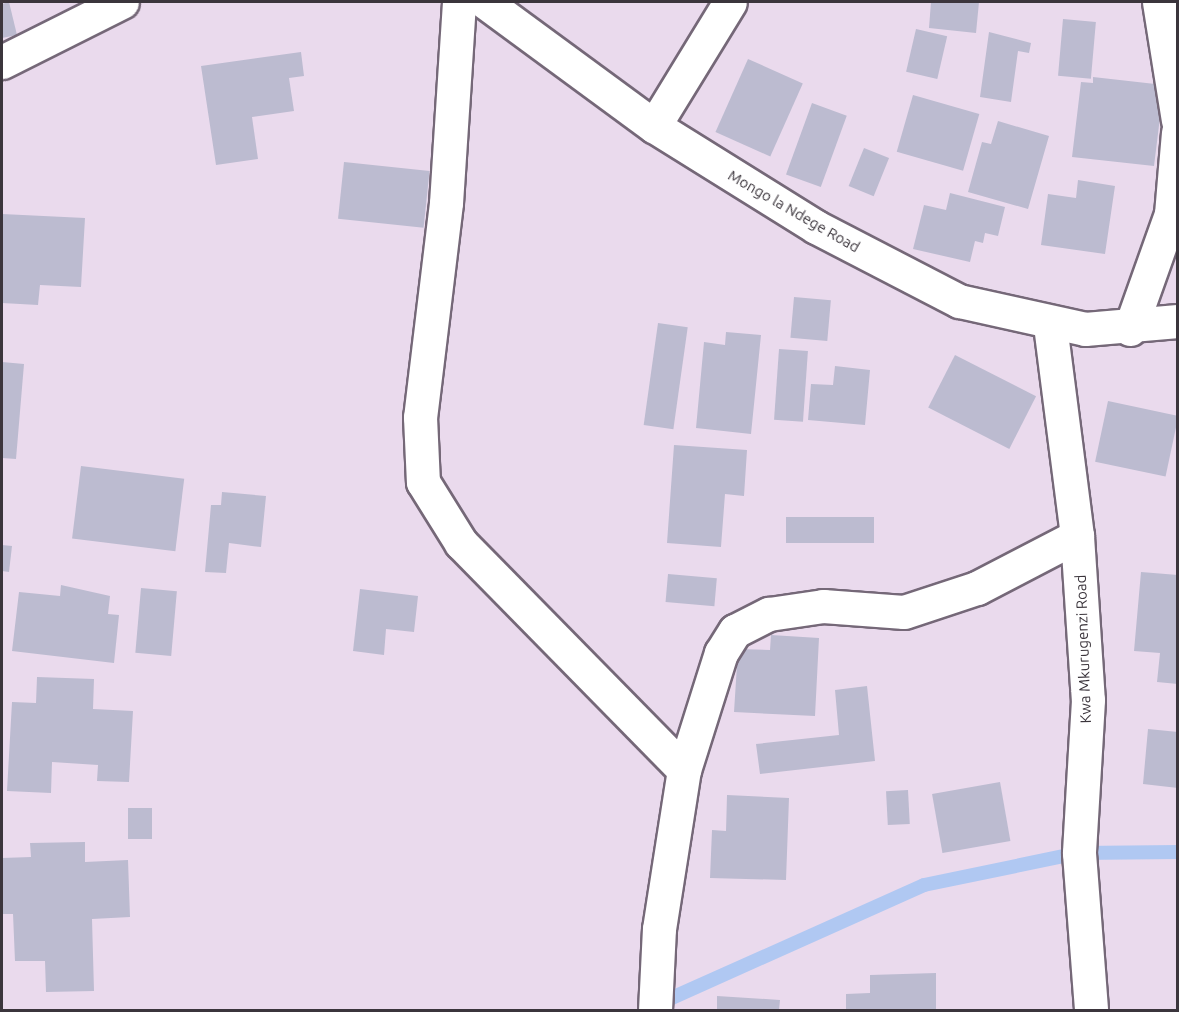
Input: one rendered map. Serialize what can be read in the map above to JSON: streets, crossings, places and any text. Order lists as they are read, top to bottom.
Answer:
{
  "streets": {
    "street": ["Mongo la Ndege Road", "Kwa Mkurugenzi Road"]
  },
  "crossings": [
    ["Mongo la Ndege Road", "Kwa Mkurugenzi Road"]
  ]
}
